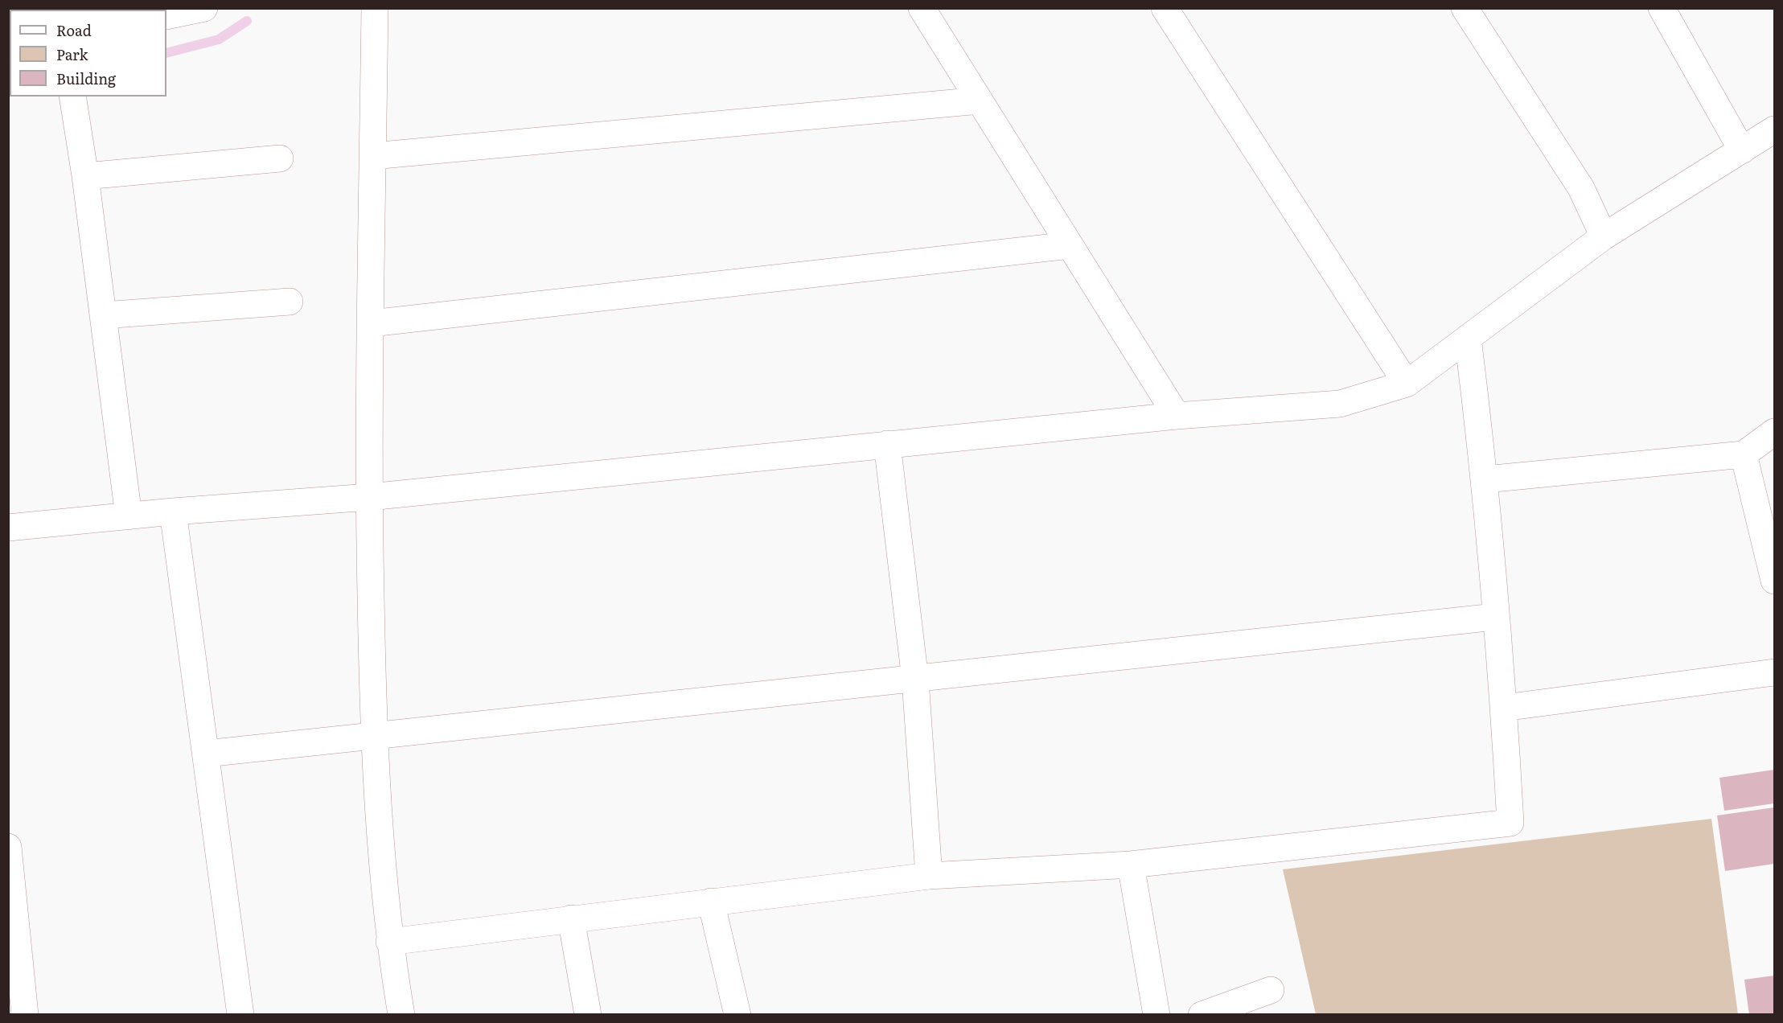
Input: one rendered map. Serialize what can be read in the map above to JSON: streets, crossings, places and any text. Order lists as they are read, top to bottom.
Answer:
{
  "legend": ["Road", "Park", "Building"]
}
